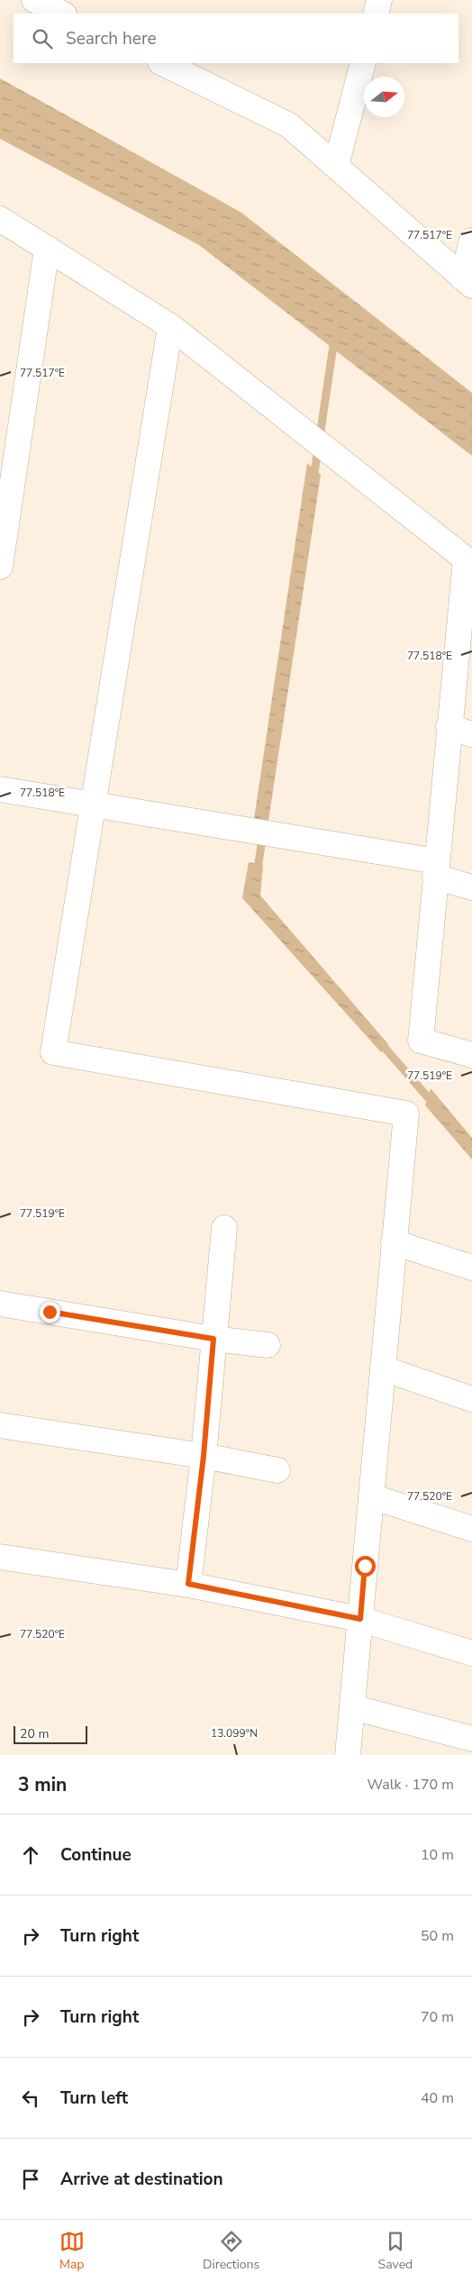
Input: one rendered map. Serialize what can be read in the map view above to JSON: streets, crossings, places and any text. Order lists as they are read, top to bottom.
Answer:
{
  "scale_bar": "20 m",
  "north": "right",
  "page": {
    "search": "Search here",
    "scale": "20 m",
    "heading": ["3 min", "Walk · 170 m"],
    "list": [
      ["Continue", "10 m"],
      ["Turn right", "50 m"],
      ["Turn right", "70 m"],
      ["Turn left", "40 m"],
      "Arrive at destination"
    ],
    "nav": ["Map", "Directions", "Saved"]
  },
  "coordinates": [
    "77.517°E",
    "77.518°E",
    "77.519°E",
    "77.520°E",
    "13.099°N"
  ]
}
